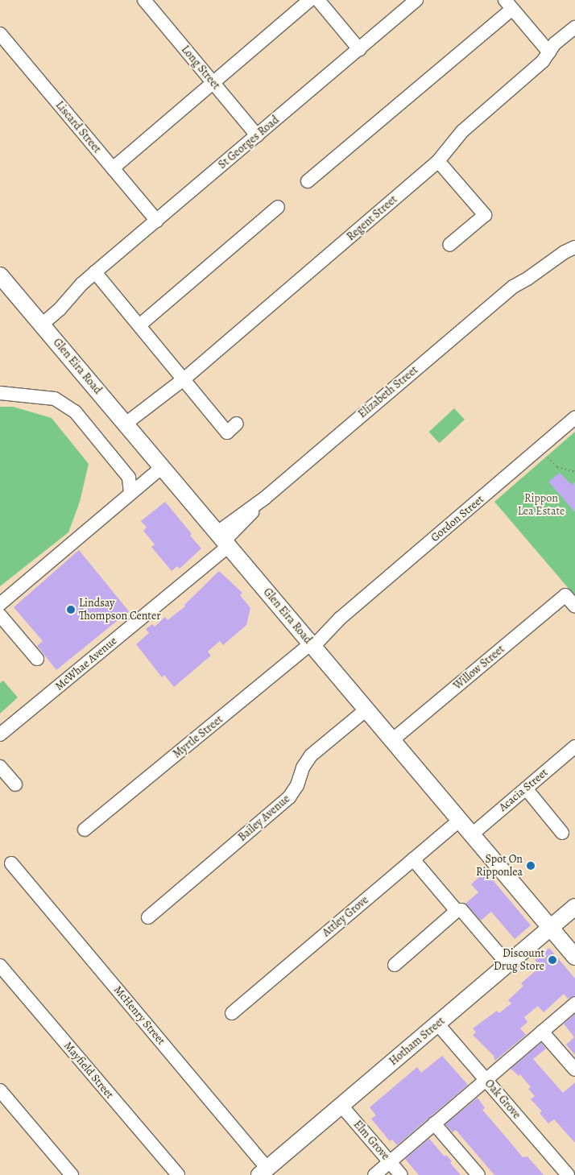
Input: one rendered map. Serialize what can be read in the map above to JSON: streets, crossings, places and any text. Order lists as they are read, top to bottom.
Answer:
{
  "streets": {
    "main road": ["Glen Eira Road", "Hotham Street"],
    "street": [
      "Long Street",
      "Liscard Street",
      "St Georges Road",
      "Regent Street",
      "Elizabeth Street",
      "Gordon Street",
      "McWhae Avenue",
      "Willow Street",
      "Myrtle Street",
      "Acacia Street",
      "Bailey Avenue",
      "Attley Grove",
      "McHenry Street",
      "Mayfield Street",
      "Oak Grove",
      "Elm Grove"
    ]
  },
  "crossings": [
    ["Long Street", "St Georges Road"],
    ["Liscard Street", "St Georges Road"],
    ["St Georges Road", "Glen Eira Road"],
    ["Regent Street", "Glen Eira Road"],
    ["Glen Eira Road", "Elizabeth Street"],
    ["Glen Eira Road", "Gordon Street"],
    ["Glen Eira Road", "McWhae Avenue"],
    ["Glen Eira Road", "Willow Street"],
    ["Glen Eira Road", "Myrtle Street"],
    ["Glen Eira Road", "Acacia Street"],
    ["Glen Eira Road", "Bailey Avenue"],
    ["Glen Eira Road", "Attley Grove"],
    ["Glen Eira Road", "Hotham Street"],
    ["Elizabeth Street", "McWhae Avenue"],
    ["Gordon Street", "Myrtle Street"],
    ["McHenry Street", "Hotham Street"],
    ["Hotham Street", "Oak Grove"],
    ["Hotham Street", "Elm Grove"]
  ],
  "parks": ["Rippon Lea Estate"],
  "places": ["Lindsay Thompson Center", "Spot On Ripponlea", "Discount Drug Store"]
}
